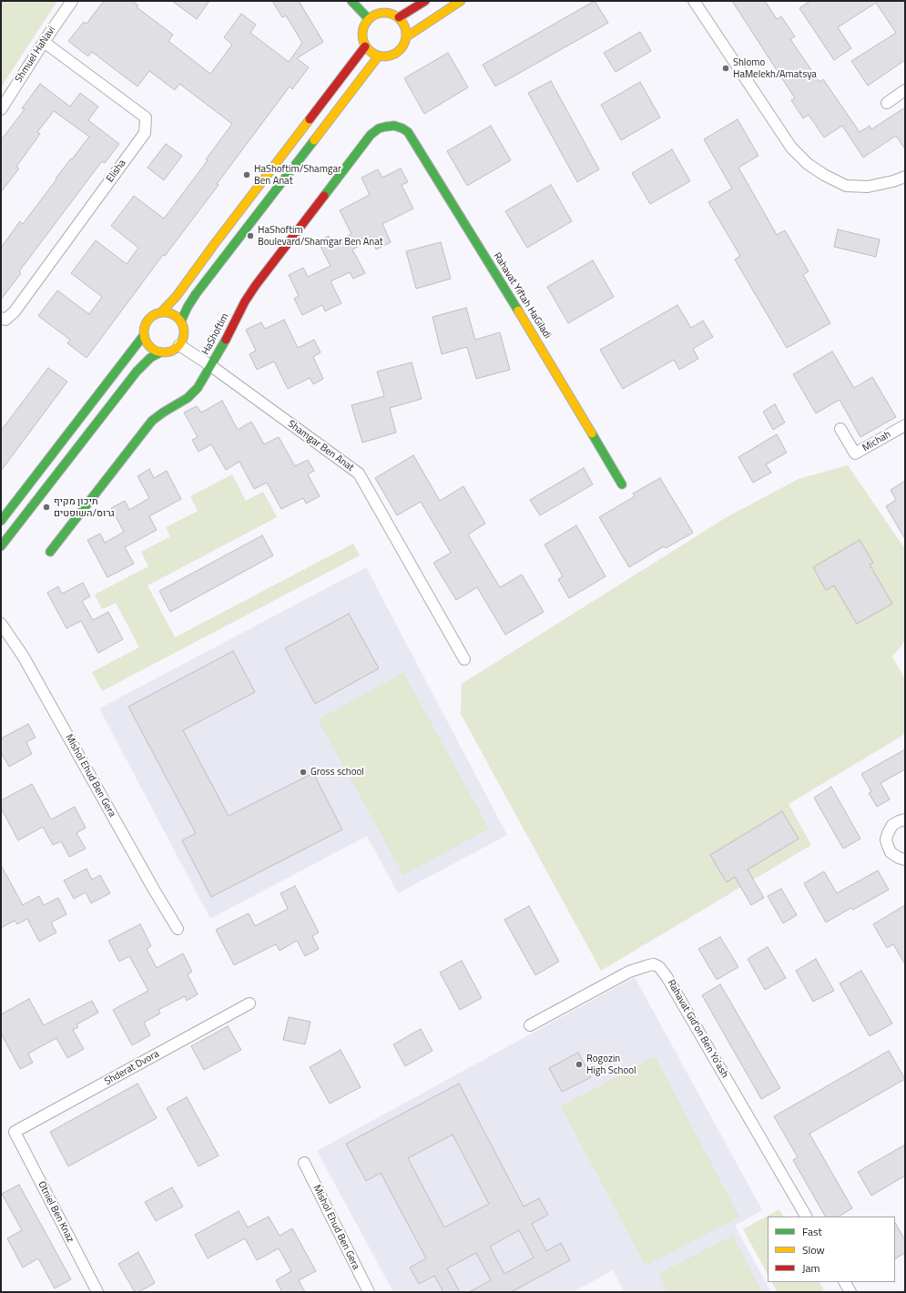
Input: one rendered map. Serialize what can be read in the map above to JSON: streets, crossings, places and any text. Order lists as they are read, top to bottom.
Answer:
{
  "streets": {
    "street": [
      "Shmuel HaNavi",
      "Elisha",
      "Rahavat Yiftah HaGiladi",
      "HaShoftim",
      "Michah",
      "Shamgar Ben Anat",
      "Mishol Ehud Ben Gera",
      "Rahavat Gid'on Ben Yo'ash",
      "Shderat Dvora",
      "Otniel Ben Knaz"
    ]
  },
  "crossings": [
    ["Shmuel HaNavi", "Elisha"],
    ["Rahavat Yiftah HaGiladi", "HaShoftim"],
    ["HaShoftim", "Shamgar Ben Anat"],
    ["Shderat Dvora", "Otniel Ben Knaz"]
  ],
  "places": [
    "Shlomo HaMelekh/Amatsya",
    "HaShoftim/Shamgar Ben Anat",
    "HaShoftim Boulevard/Shamgar Ben Anat",
    "תיכון מקיף גרוס/השופטים",
    "Gross school",
    "Rogozin High School"
  ],
  "legend": ["Fast", "Slow", "Jam"]
}
